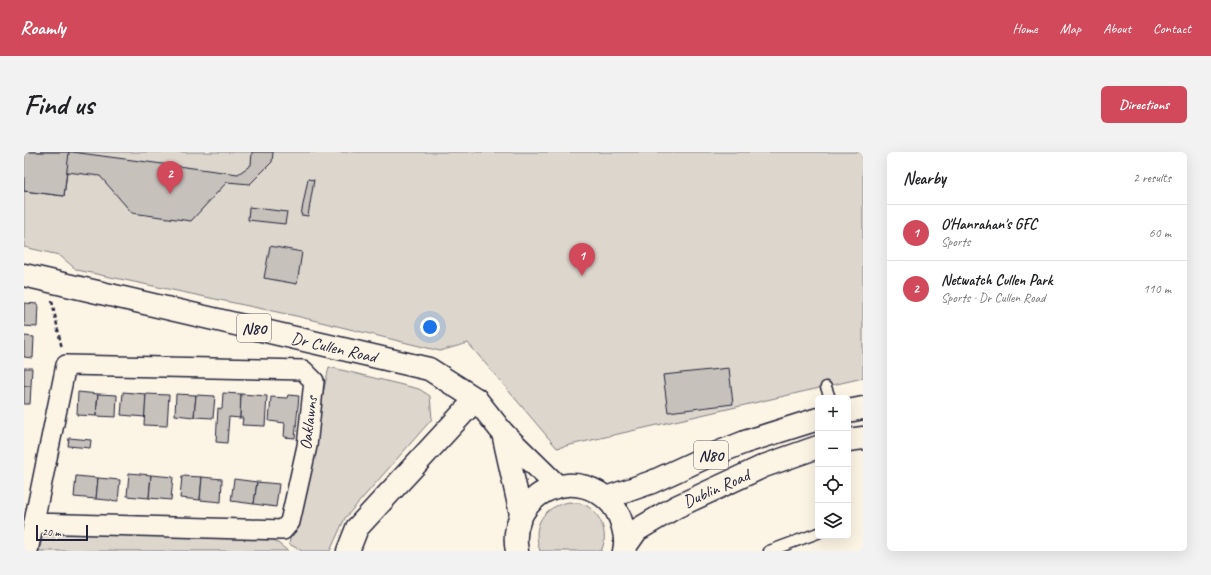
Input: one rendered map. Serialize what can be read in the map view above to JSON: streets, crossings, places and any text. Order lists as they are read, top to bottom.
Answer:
{
  "streets": {
    "main road": ["N80", "Dr Cullen Road", "Dublin Road"],
    "street": ["Oaklawns"]
  },
  "crossings": [
    ["N80", "Dr Cullen Road"],
    ["N80", "Dublin Road"]
  ],
  "scale_bar": "20 m",
  "page": {
    "header": "Roamly",
    "nav": [
      "Home",
      "Map",
      "About",
      "Contact"
    ],
    "buttons": "Directions",
    "title": "Find us",
    "heading": ["Nearby", "2 results"],
    "pins": ["2", "1"],
    "list": [
      {
        "mark": "1",
        "name": "O'Hanrahan's GFC",
        "note": "Sports",
        "value": "60 m"
      },
      {
        "mark": "2",
        "name": "Netwatch Cullen Park",
        "note": "Sports · Dr Cullen Road",
        "value": "110 m"
      }
    ],
    "map_buttons": ["+", "−"],
    "scale": "20 m"
  }
}
